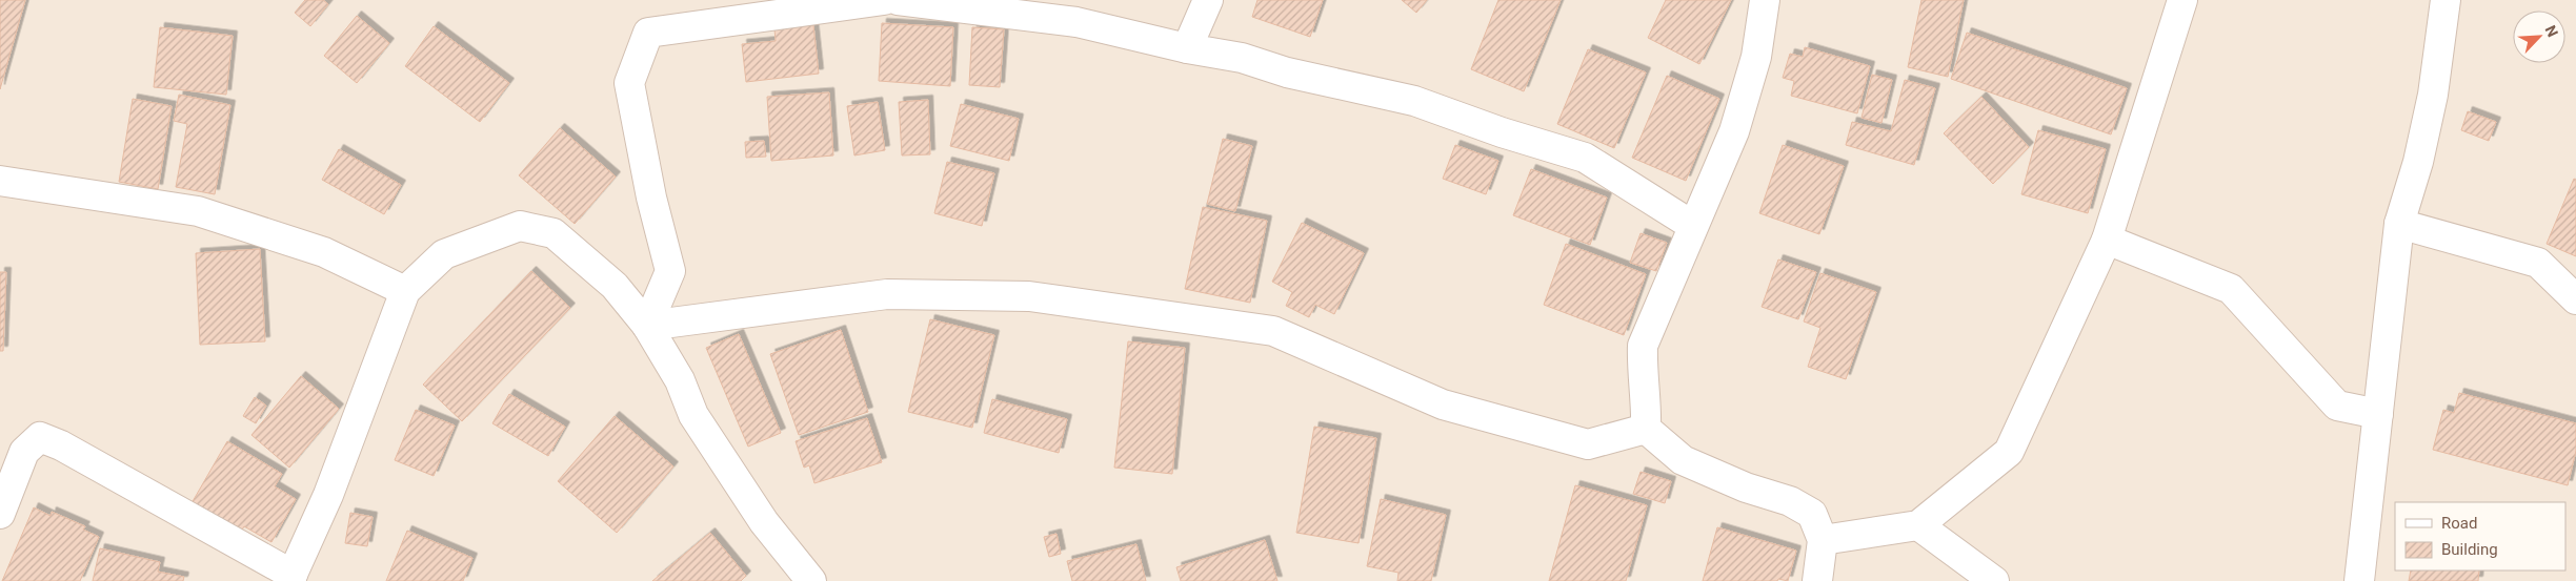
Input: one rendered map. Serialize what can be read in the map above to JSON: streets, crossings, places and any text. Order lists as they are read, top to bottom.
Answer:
{
  "legend": ["Road", "Building"],
  "north": "top right"
}
